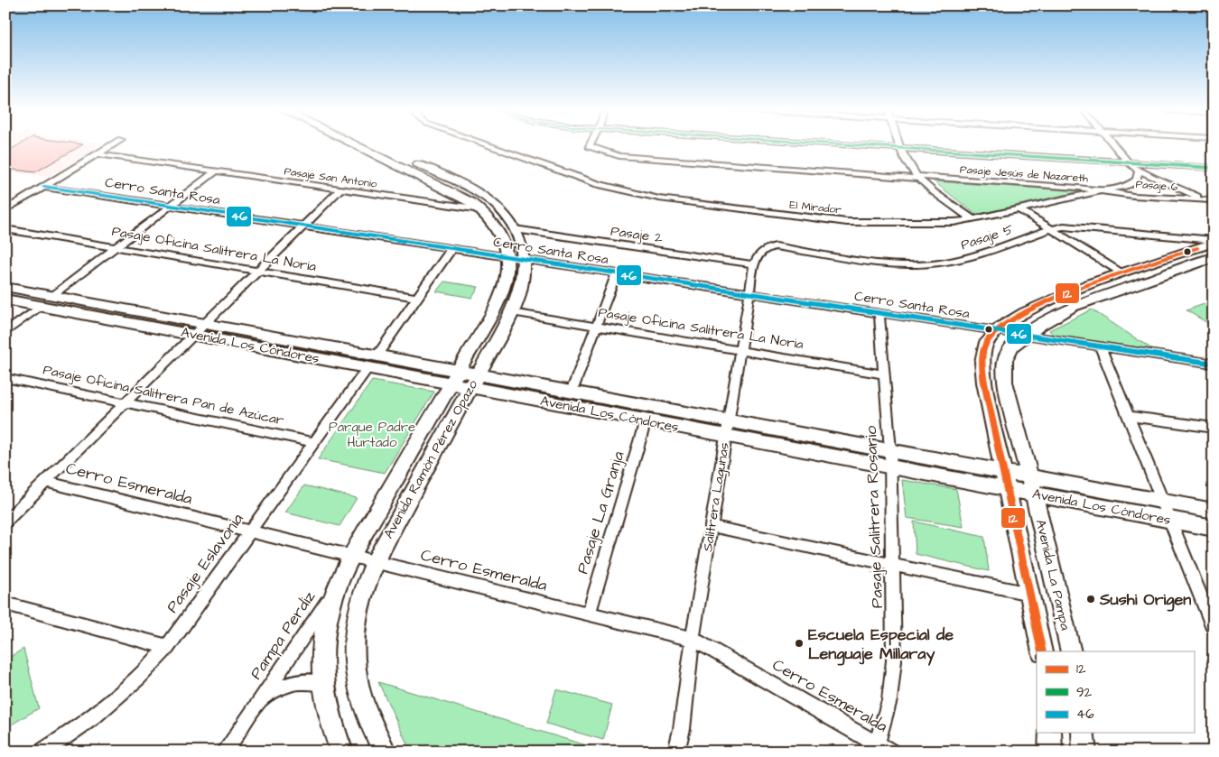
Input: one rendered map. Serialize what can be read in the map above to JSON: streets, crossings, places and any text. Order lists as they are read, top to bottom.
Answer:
{
  "streets": {
    "street": [
      "Pasaje Jesús de Nazareth",
      "Pasaje San Antonio",
      "Pasaje 6",
      "Cerro Santa Rosa",
      "El Mirador",
      "Pasaje 2",
      "Pasaje 5",
      "Pasaje Oficina Salitrera La Noria",
      "Avenida Los Cóndores",
      "Pasaje Oficina Salitrera Pan de Azúcar",
      "Avenida Ramón Pérez Opazo",
      "Cerro Esmeralda",
      "Salitrera Lagunas",
      "Pasaje La Granja",
      "Pasaje Salitrera Rosario",
      "Pasaje Eslavonia",
      "Avenida La Pampa",
      "Pampa Perdiz"
    ]
  },
  "crossings": [
    ["Pasaje Jesús de Nazareth", "Pasaje 6"],
    ["Pasaje Jesús de Nazareth", "El Mirador"],
    ["Pasaje San Antonio", "Avenida Ramón Pérez Opazo"],
    ["Pasaje 6", "El Mirador"],
    ["Cerro Santa Rosa", "Avenida Ramón Pérez Opazo"],
    ["Cerro Santa Rosa", "Salitrera Lagunas"],
    ["Cerro Santa Rosa", "Pasaje Salitrera Rosario"],
    ["Cerro Santa Rosa", "Avenida La Pampa"],
    ["Pasaje 2", "Avenida Ramón Pérez Opazo"],
    ["Pasaje 2", "Salitrera Lagunas"],
    ["Pasaje 5", "Salitrera Lagunas"],
    ["Pasaje 5", "Avenida La Pampa"],
    ["Pasaje Oficina Salitrera La Noria", "Avenida Ramón Pérez Opazo"],
    ["Pasaje Oficina Salitrera La Noria", "Salitrera Lagunas"],
    ["Pasaje Oficina Salitrera La Noria", "Pasaje Salitrera Rosario"],
    ["Avenida Los Cóndores", "Avenida Ramón Pérez Opazo"],
    ["Avenida Los Cóndores", "Salitrera Lagunas"],
    ["Avenida Los Cóndores", "Pasaje La Granja"],
    ["Avenida Los Cóndores", "Pasaje Salitrera Rosario"],
    ["Avenida Los Cóndores", "Pasaje Eslavonia"],
    ["Avenida Los Cóndores", "Avenida La Pampa"],
    ["Pasaje Oficina Salitrera Pan de Azúcar", "Pasaje Eslavonia"],
    ["Avenida Ramón Pérez Opazo", "Cerro Esmeralda"],
    ["Avenida Ramón Pérez Opazo", "Pampa Perdiz"],
    ["Cerro Esmeralda", "Salitrera Lagunas"],
    ["Cerro Esmeralda", "Pasaje La Granja"],
    ["Cerro Esmeralda", "Pasaje Salitrera Rosario"],
    ["Cerro Esmeralda", "Pasaje Eslavonia"]
  ],
  "parks": ["Parque Padre Hurtado"],
  "places": ["Sushi Origen", "Escuela Especial de Lenguaje Millaray"],
  "lines": ["transit line 92", "transit line 46", "transit line 12"],
  "legend": ["12", "92", "46"]
}
